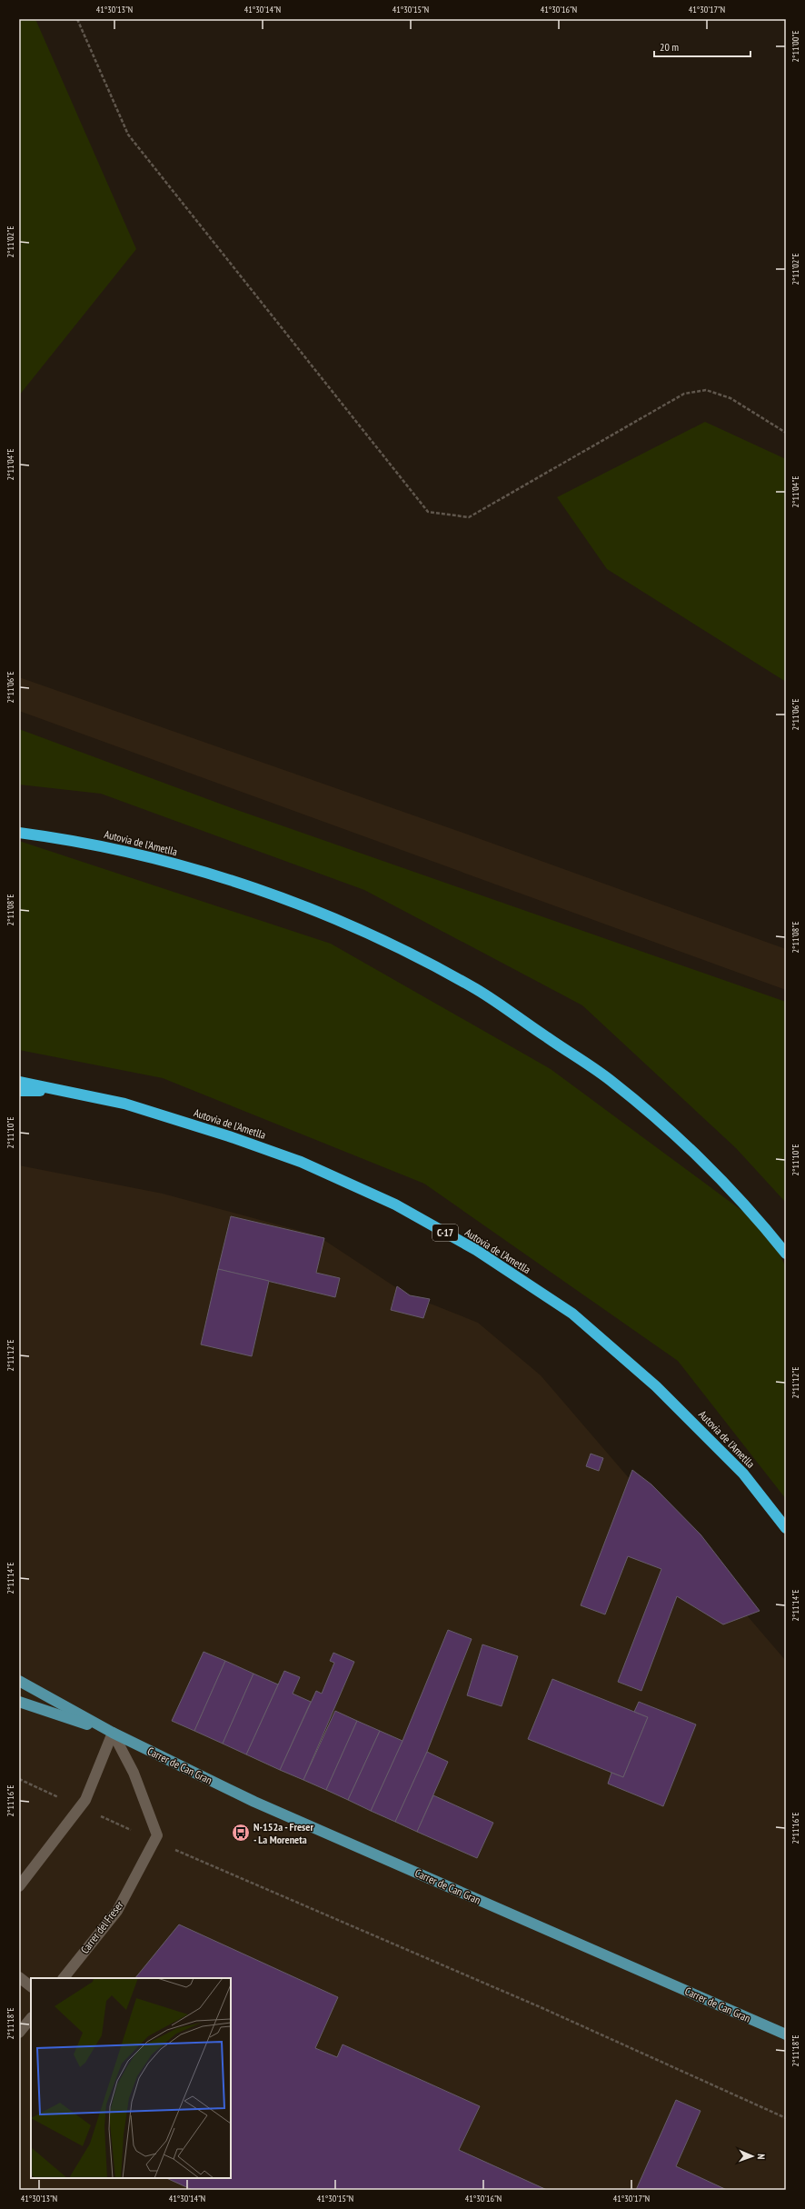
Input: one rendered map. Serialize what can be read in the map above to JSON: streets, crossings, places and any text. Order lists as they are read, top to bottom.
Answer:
{
  "streets": {
    "highway": ["Autovia de l'Ametlla", "C-17"],
    "main road": ["Carrer de Can Gran"],
    "street": ["Carrer del Freser"]
  },
  "crossings": [
    ["Carrer de Can Gran", "Carrer del Freser"]
  ],
  "places": {
    "bus stop": ["N-152a - Freser - La Moreneta"]
  },
  "scale_bar": "20 m",
  "north": "right",
  "coordinates": [
    "41°30'13\"N",
    "41°30'14\"N",
    "41°30'15\"N",
    "41°30'16\"N",
    "41°30'17\"N",
    "2°11'00\"E",
    "2°11'02\"E",
    "2°11'04\"E",
    "2°11'06\"E",
    "2°11'08\"E",
    "2°11'10\"E",
    "2°11'12\"E",
    "2°11'14\"E",
    "2°11'16\"E",
    "2°11'18\"E"
  ]
}
